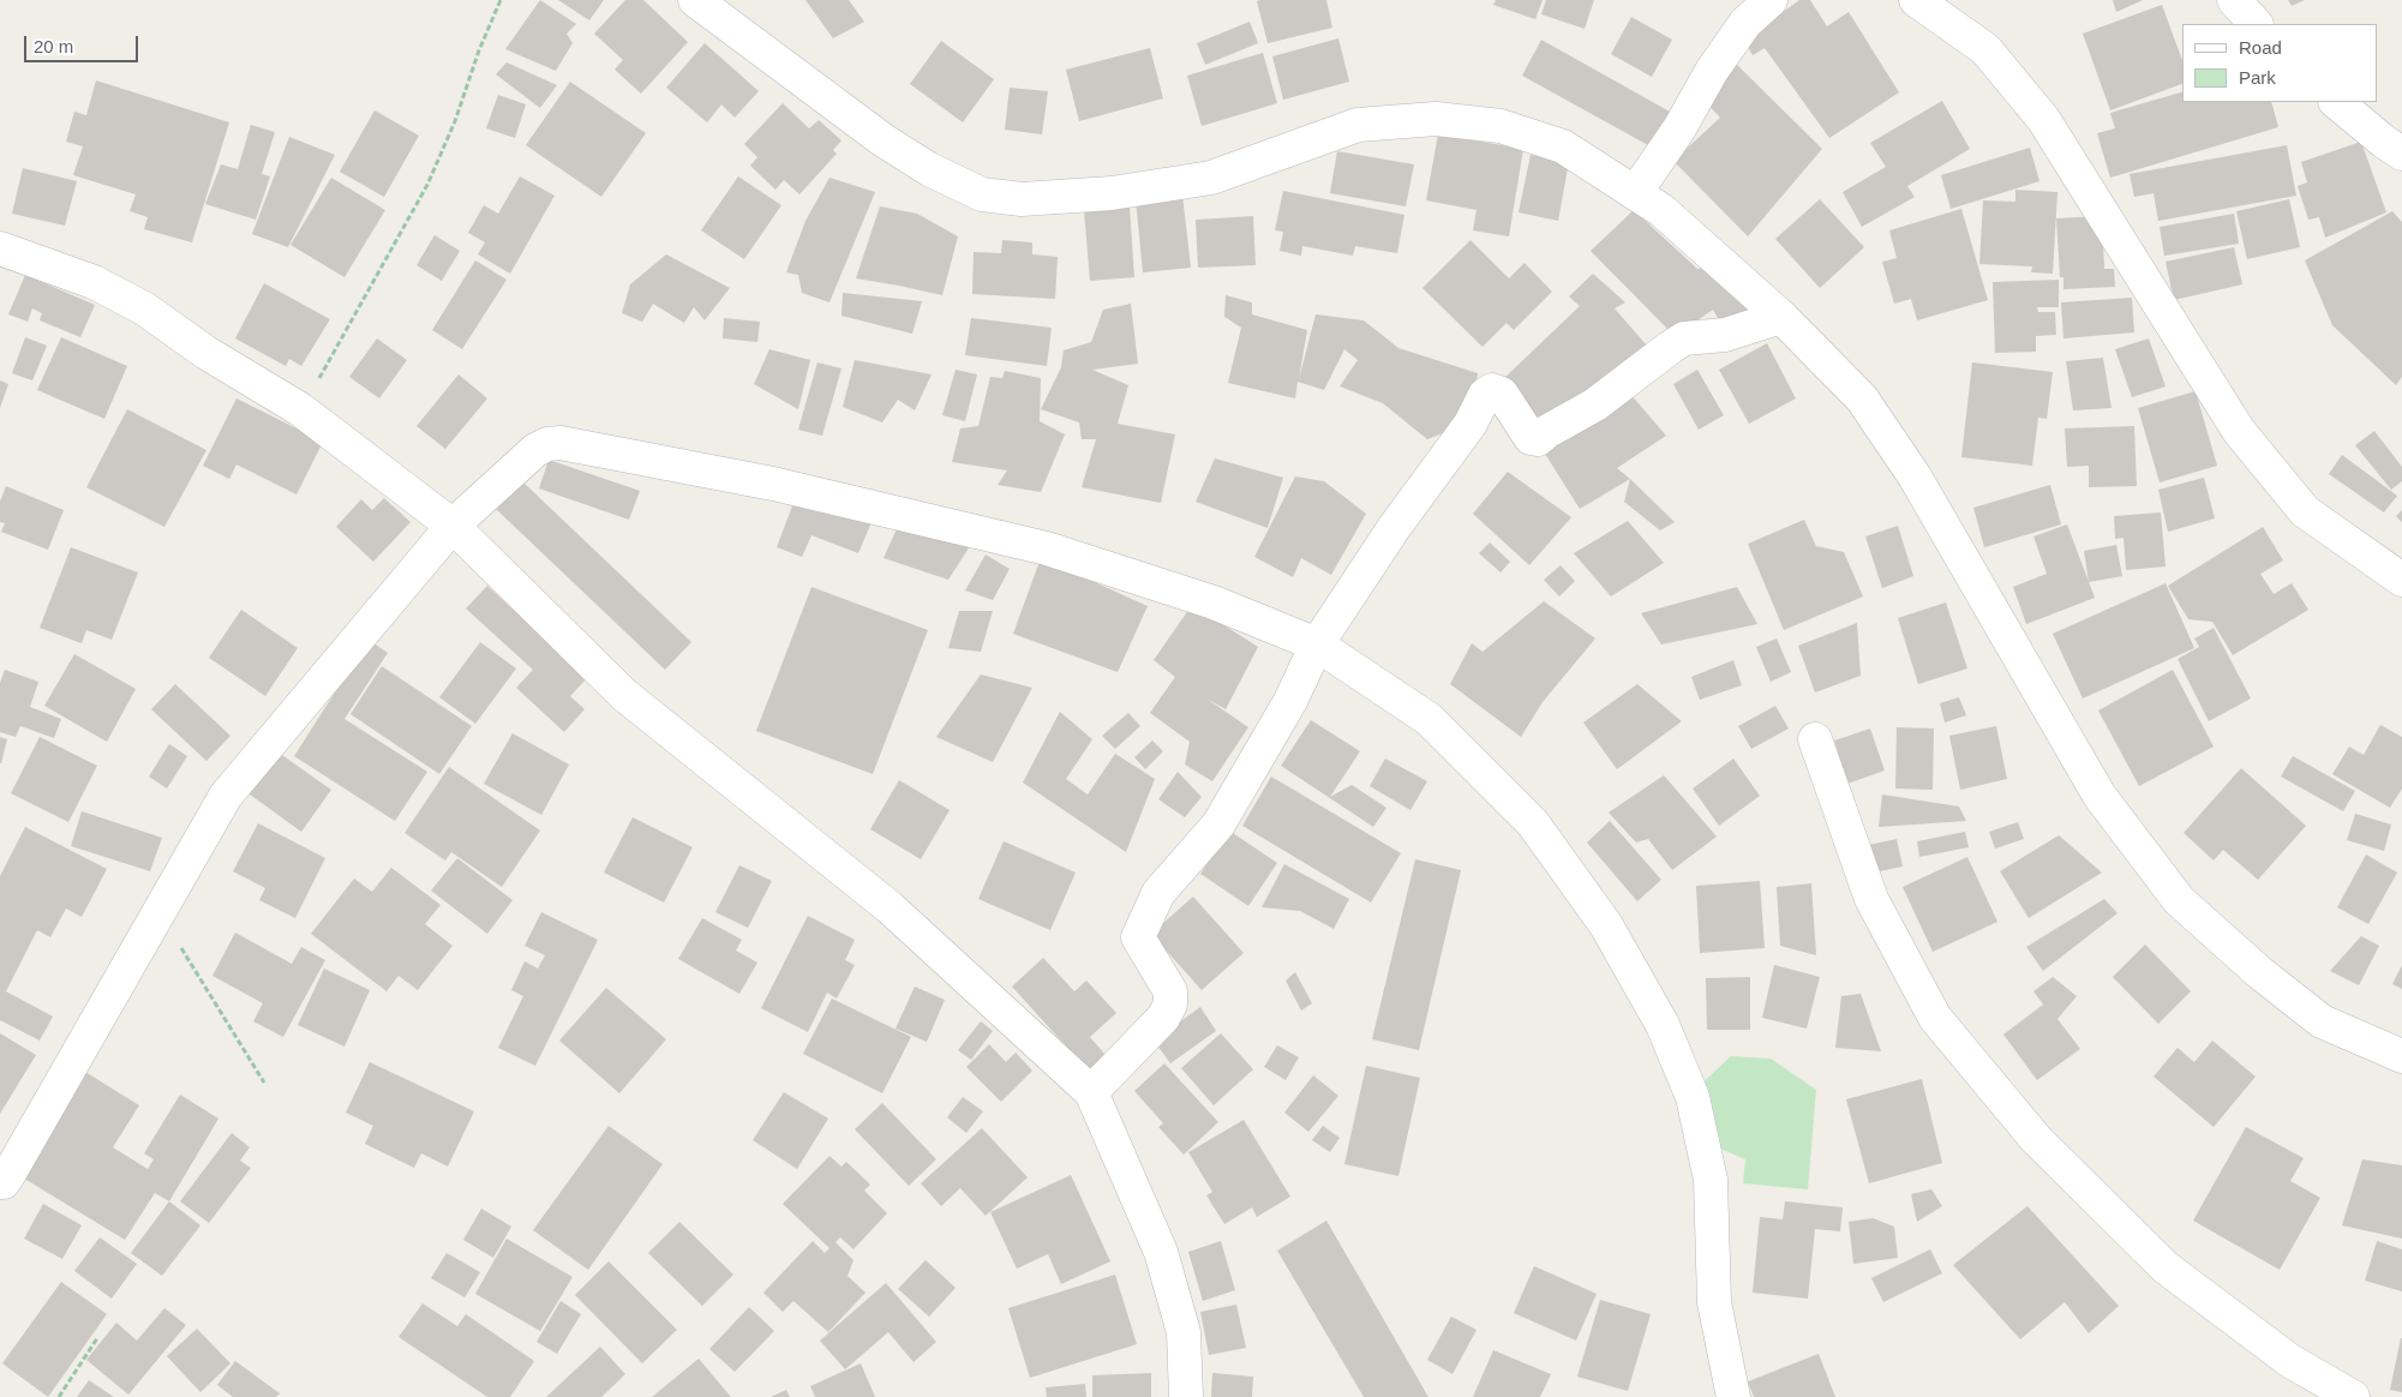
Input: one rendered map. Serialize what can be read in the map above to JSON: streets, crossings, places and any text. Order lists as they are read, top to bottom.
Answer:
{
  "legend": ["Road", "Park"],
  "scale_bar": "20 m"
}
